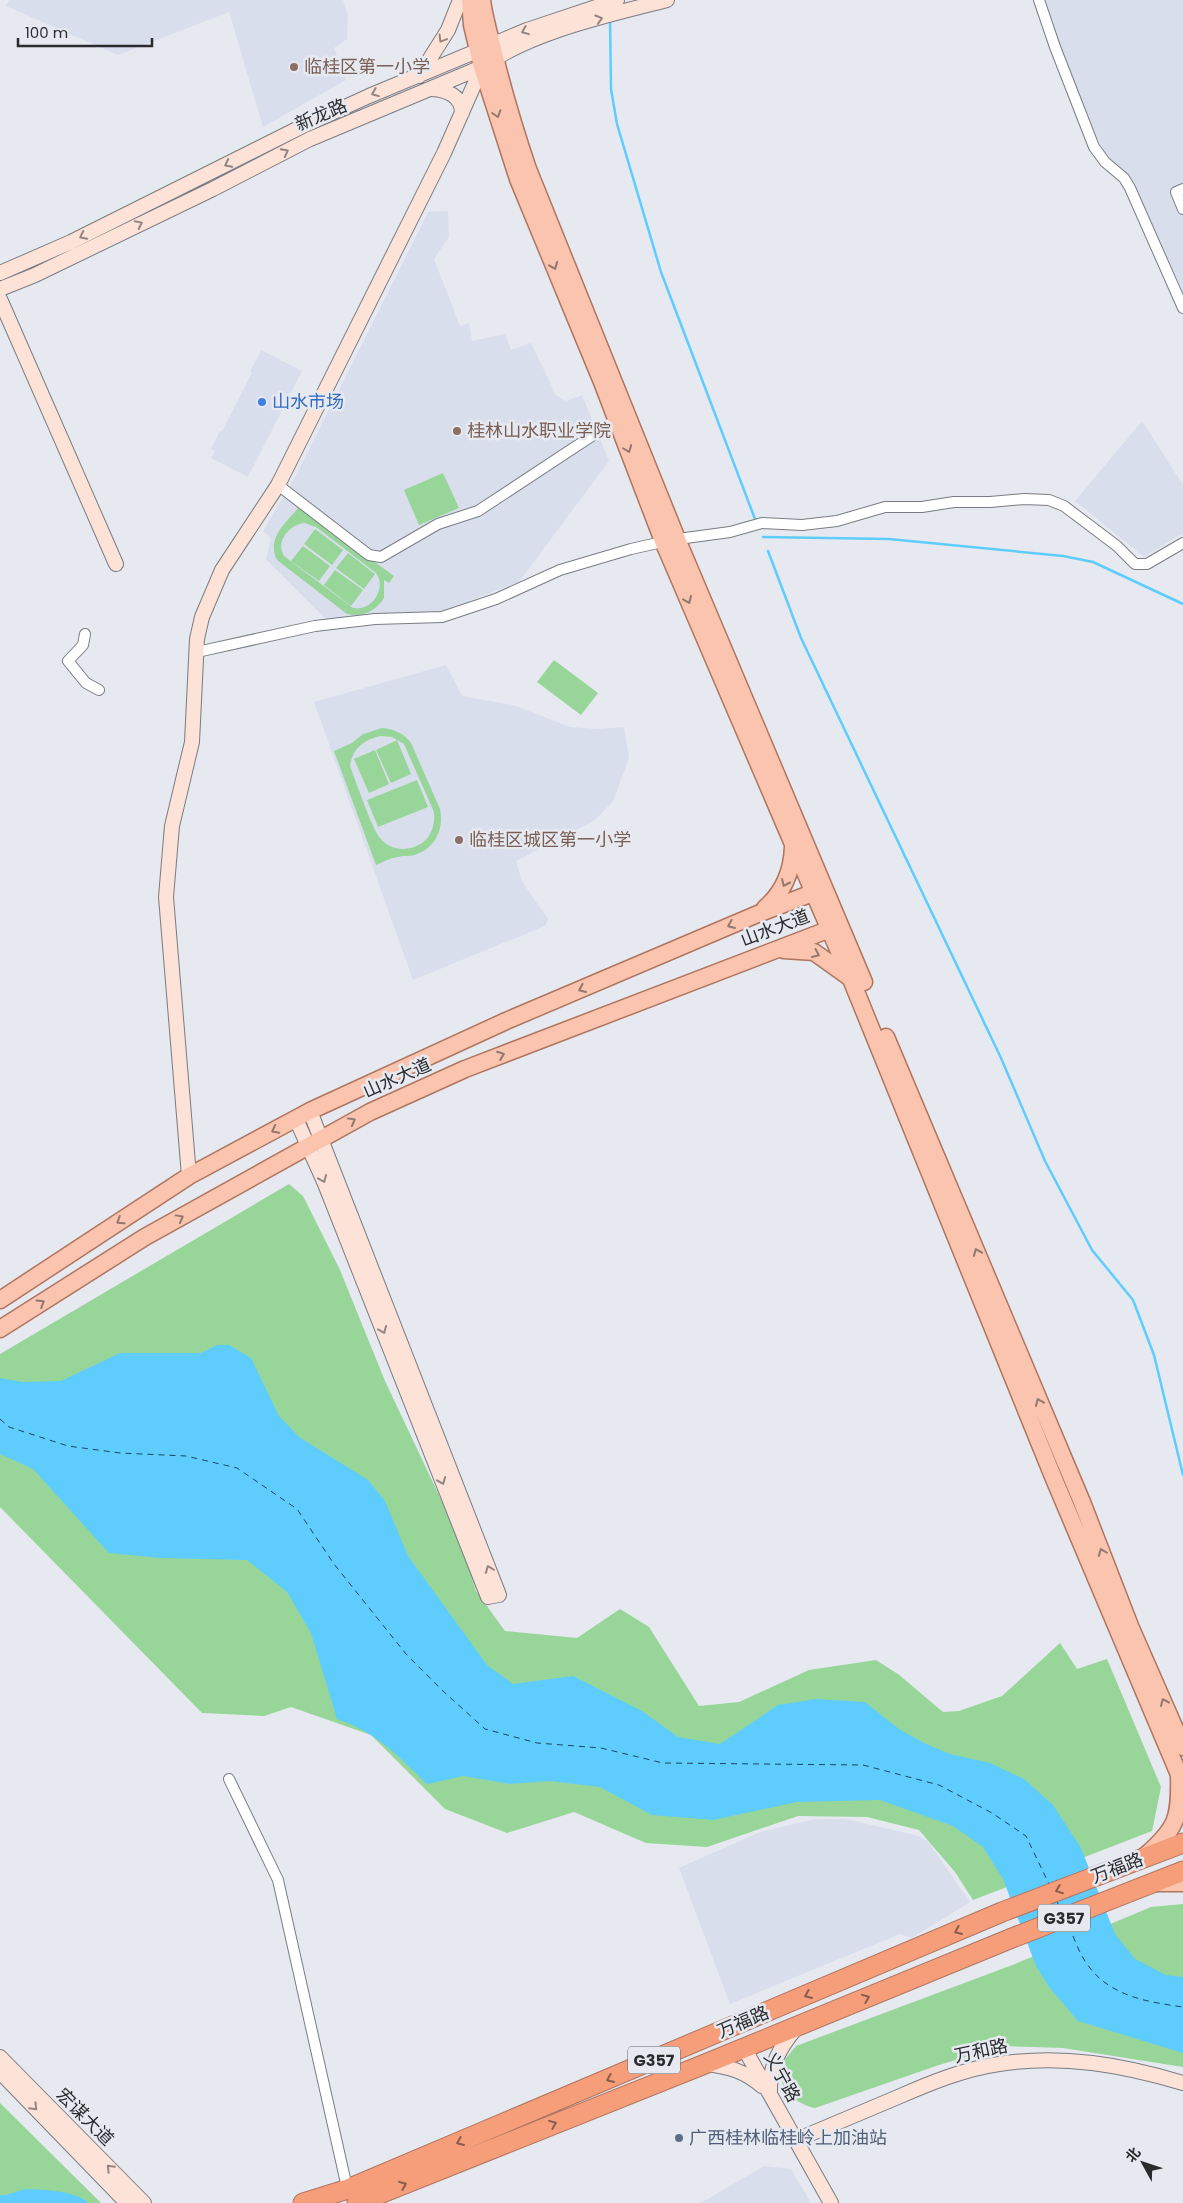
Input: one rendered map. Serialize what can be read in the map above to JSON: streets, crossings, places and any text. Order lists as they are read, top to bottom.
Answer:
{
  "streets": {
    "highway": ["万福路", "G357"],
    "main road": ["山水大道"],
    "street": [
      "新龙路",
      "万和路",
      "义宁路",
      "宏谋大道"
    ]
  },
  "crossings": [
    ["万福路", "义宁路"],
    ["万和路", "义宁路"]
  ],
  "places": [
    "临桂区第一小学",
    "山水市场",
    "桂林山水职业学院",
    "临桂区城区第一小学",
    "广西桂林临桂岭上加油站"
  ],
  "scale_bar": "100 m",
  "north": "top left"
}
